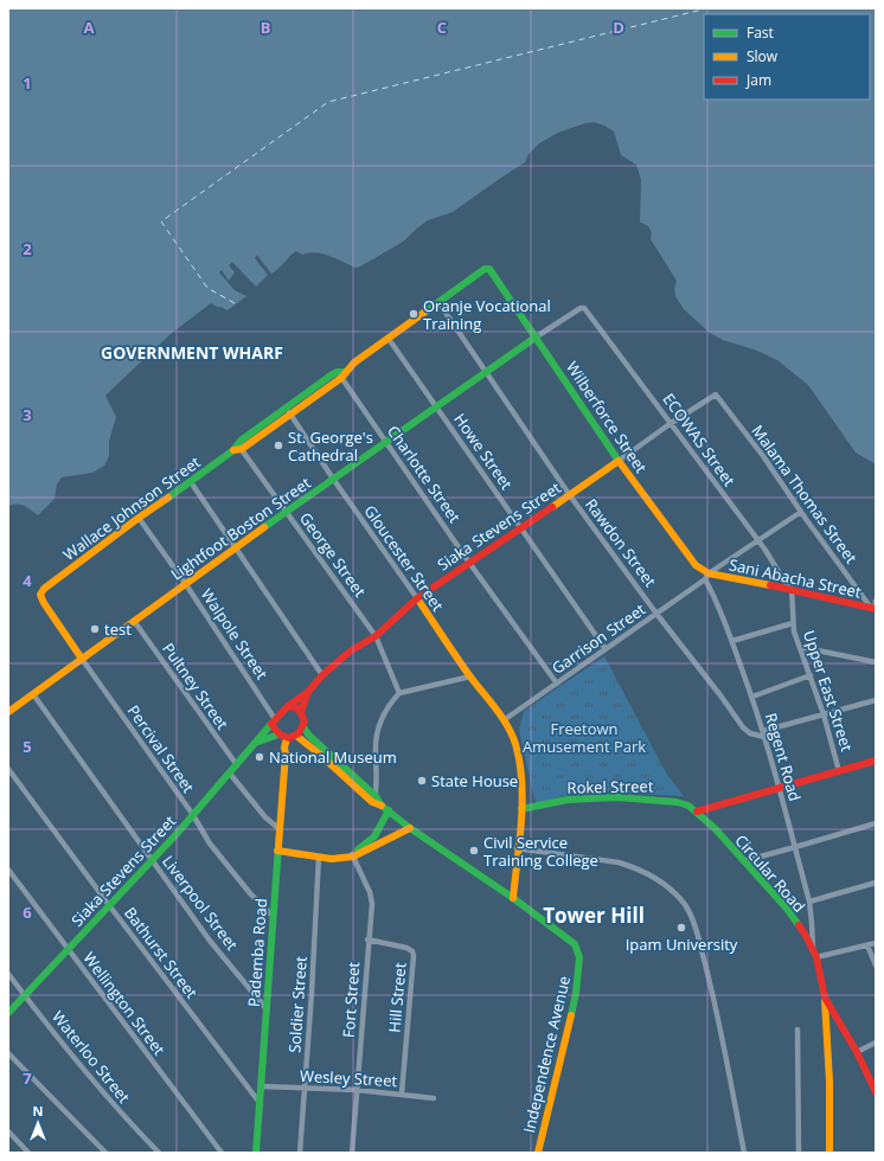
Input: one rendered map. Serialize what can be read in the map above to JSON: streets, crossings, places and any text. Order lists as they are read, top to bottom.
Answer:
{
  "streets": {
    "main road": [
      "Wilberforce Street",
      "Wallace Johnson Street",
      "Siaka Stevens Street",
      "Lightfoot Boston Street",
      "Gloucester Street",
      "Sani Abacha Street",
      "Percival Street",
      "Regent Road",
      "Rokel Street",
      "Circular Road",
      "Pademba Road",
      "Independence Avenue"
    ],
    "street": [
      "ECOWAS Street",
      "Howe Street",
      "Charlotte Street",
      "Malama Thomas Street",
      "Rawdon Street",
      "George Street",
      "Walpole Street",
      "Garrison Street",
      "Pultney Street",
      "Upper East Street",
      "Liverpool Street",
      "Bathurst Street",
      "Hill Street",
      "Fort Street",
      "Wellington Street",
      "Soldier Street",
      "Waterloo Street",
      "Wesley Street"
    ]
  },
  "crossings": [
    ["Wilberforce Street", "Wallace Johnson Street"],
    ["Wilberforce Street", "Siaka Stevens Street"],
    ["Wilberforce Street", "Lightfoot Boston Street"],
    ["Wilberforce Street", "Sani Abacha Street"],
    ["Wilberforce Street", "Garrison Street"],
    ["Wilberforce Street", "Regent Road"],
    ["ECOWAS Street", "Siaka Stevens Street"],
    ["ECOWAS Street", "Lightfoot Boston Street"],
    ["ECOWAS Street", "Sani Abacha Street"],
    ["ECOWAS Street", "Garrison Street"],
    ["ECOWAS Street", "Upper East Street"],
    ["Howe Street", "Wallace Johnson Street"],
    ["Howe Street", "Siaka Stevens Street"],
    ["Howe Street", "Lightfoot Boston Street"],
    ["Howe Street", "Garrison Street"],
    ["Charlotte Street", "Wallace Johnson Street"],
    ["Charlotte Street", "Siaka Stevens Street"],
    ["Charlotte Street", "Lightfoot Boston Street"],
    ["Charlotte Street", "Garrison Street"],
    ["Malama Thomas Street", "Siaka Stevens Street"],
    ["Malama Thomas Street", "Sani Abacha Street"],
    ["Malama Thomas Street", "Garrison Street"],
    ["Wallace Johnson Street", "Rawdon Street"],
    ["Wallace Johnson Street", "George Street"],
    ["Wallace Johnson Street", "Gloucester Street"],
    ["Wallace Johnson Street", "Walpole Street"],
    ["Wallace Johnson Street", "Percival Street"],
    ["Siaka Stevens Street", "Rawdon Street"],
    ["Siaka Stevens Street", "George Street"],
    ["Siaka Stevens Street", "Gloucester Street"],
    ["Siaka Stevens Street", "Walpole Street"],
    ["Siaka Stevens Street", "Pultney Street"],
    ["Siaka Stevens Street", "Percival Street"],
    ["Siaka Stevens Street", "Liverpool Street"],
    ["Siaka Stevens Street", "Bathurst Street"],
    ["Siaka Stevens Street", "Pademba Road"],
    ["Siaka Stevens Street", "Wellington Street"],
    ["Siaka Stevens Street", "Waterloo Street"],
    ["Lightfoot Boston Street", "Rawdon Street"],
    ["Lightfoot Boston Street", "George Street"],
    ["Lightfoot Boston Street", "Gloucester Street"],
    ["Lightfoot Boston Street", "Walpole Street"],
    ["Lightfoot Boston Street", "Pultney Street"],
    ["Lightfoot Boston Street", "Percival Street"],
    ["Lightfoot Boston Street", "Liverpool Street"],
    ["Rawdon Street", "Garrison Street"],
    ["Rawdon Street", "Regent Road"],
    ["Gloucester Street", "Garrison Street"],
    ["Gloucester Street", "Rokel Street"],
    ["Gloucester Street", "Independence Avenue"],
    ["Sani Abacha Street", "Garrison Street"],
    ["Sani Abacha Street", "Upper East Street"],
    ["Sani Abacha Street", "Regent Road"],
    ["Walpole Street", "Pademba Road"],
    ["Garrison Street", "Regent Road"],
    ["Percival Street", "Pademba Road"],
    ["Regent Road", "Circular Road"],
    ["Rokel Street", "Circular Road"],
    ["Liverpool Street", "Pademba Road"],
    ["Bathurst Street", "Pademba Road"],
    ["Pademba Road", "Wesley Street"],
    ["Hill Street", "Fort Street"],
    ["Hill Street", "Wesley Street"],
    ["Fort Street", "Wesley Street"],
    ["Soldier Street", "Wesley Street"]
  ],
  "districts": ["GOVERNMENT WHARF", "Tower Hill"],
  "parks": ["Freetown Amusement Park"],
  "places": [
    "Oranje Vocational Training",
    "St. George's Cathedral",
    "test",
    "National Museum",
    "State House",
    "Civil Service Training College",
    "Ipam University"
  ],
  "legend": ["Fast", "Slow", "Jam"],
  "north": "top",
  "grid": {
    "columns": [
      "A",
      "B",
      "C",
      "D"
    ],
    "rows": [
      "1",
      "2",
      "3",
      "4",
      "5",
      "6",
      "7"
    ]
  }
}
